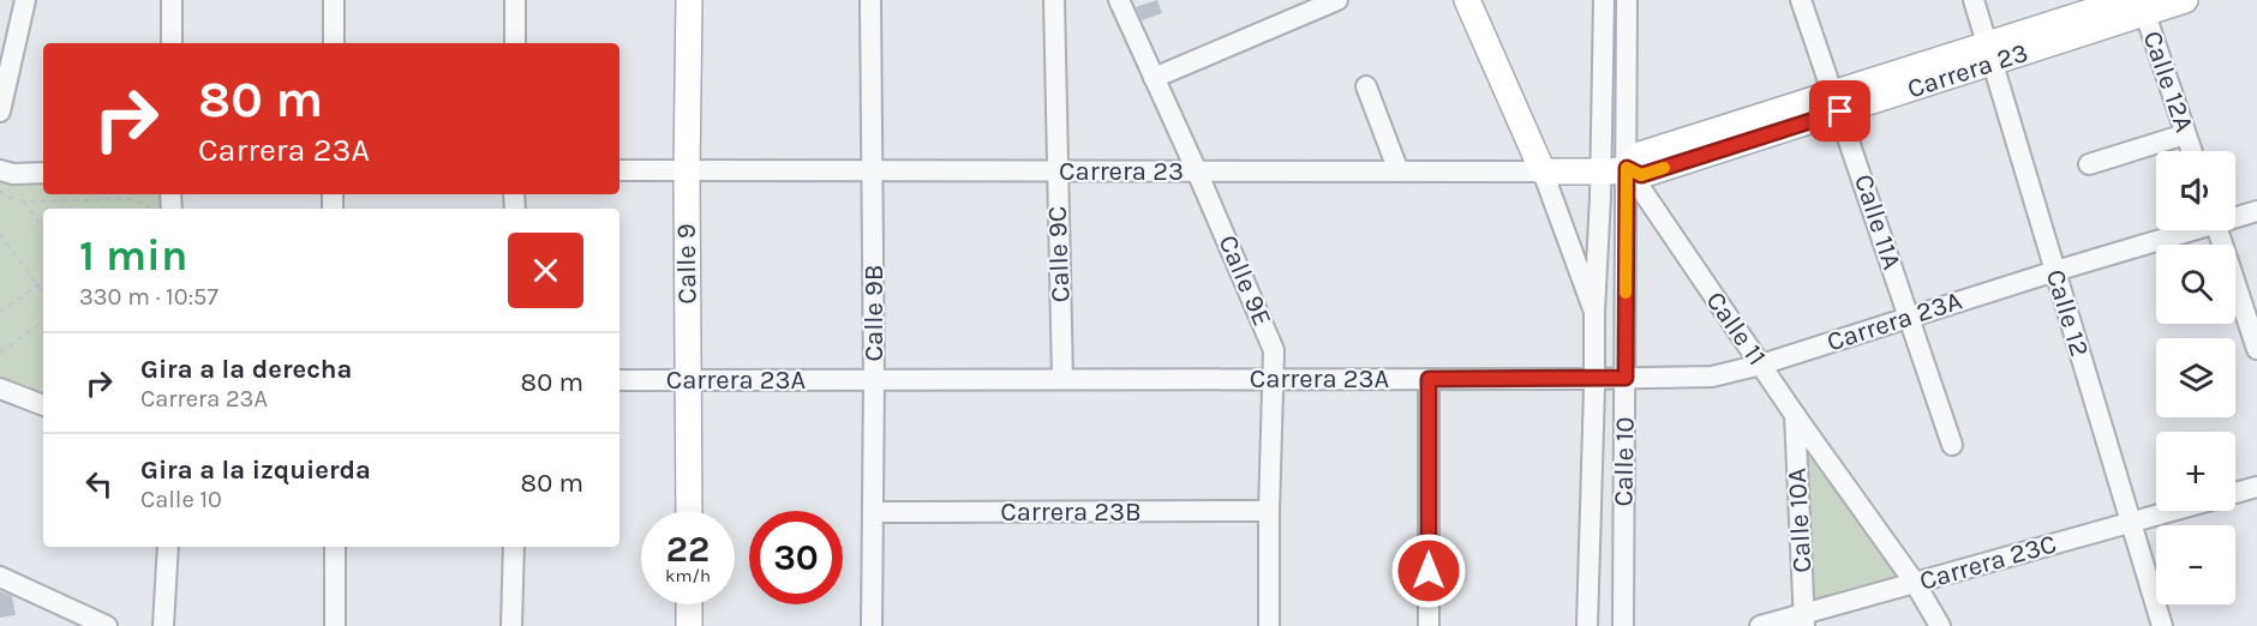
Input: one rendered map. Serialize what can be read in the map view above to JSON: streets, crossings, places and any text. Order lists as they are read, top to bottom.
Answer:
{
  "streets": {
    "main road": ["Carrera 23", "Calle 9", "Calle 10"],
    "street": [
      "Calle 12A",
      "Calle 11A",
      "Calle 9C",
      "Calle 9E",
      "Calle 9B",
      "Calle 12",
      "Carrera 23A",
      "Calle 11",
      "Carrera 23B",
      "Calle 10A",
      "Carrera 23C"
    ]
  },
  "crossings": [
    ["Carrera 23", "Calle 12A"],
    ["Carrera 23", "Calle 11A"],
    ["Carrera 23", "Calle 9C"],
    ["Carrera 23", "Calle 9"],
    ["Carrera 23", "Calle 9E"],
    ["Carrera 23", "Calle 9B"],
    ["Carrera 23", "Calle 12"],
    ["Carrera 23", "Calle 11"],
    ["Carrera 23", "Calle 10"],
    ["Calle 11A", "Carrera 23A"],
    ["Calle 9C", "Carrera 23A"],
    ["Calle 9", "Carrera 23A"],
    ["Calle 9E", "Carrera 23A"],
    ["Calle 9E", "Carrera 23B"],
    ["Calle 9B", "Carrera 23A"],
    ["Calle 9B", "Carrera 23B"],
    ["Calle 12", "Carrera 23A"],
    ["Calle 12", "Carrera 23C"],
    ["Carrera 23A", "Calle 11"],
    ["Carrera 23A", "Calle 10"],
    ["Calle 11", "Calle 10"],
    ["Calle 11", "Calle 10A"],
    ["Calle 11", "Carrera 23C"],
    ["Calle 10A", "Carrera 23C"]
  ],
  "page": {
    "turn": ["80 m", "Carrera 23A"],
    "map_buttons": ["+", "−"],
    "heading": ["1 min", "330 m · 10:57"],
    "list": [
      {
        "name": "Gira a la derecha",
        "note": "Carrera 23A",
        "value": "80 m"
      },
      {
        "name": "Gira a la izquierda",
        "note": "Calle 10",
        "value": "80 m"
      }
    ],
    "speed": "22 km/h",
    "limit": "30"
  }
}
